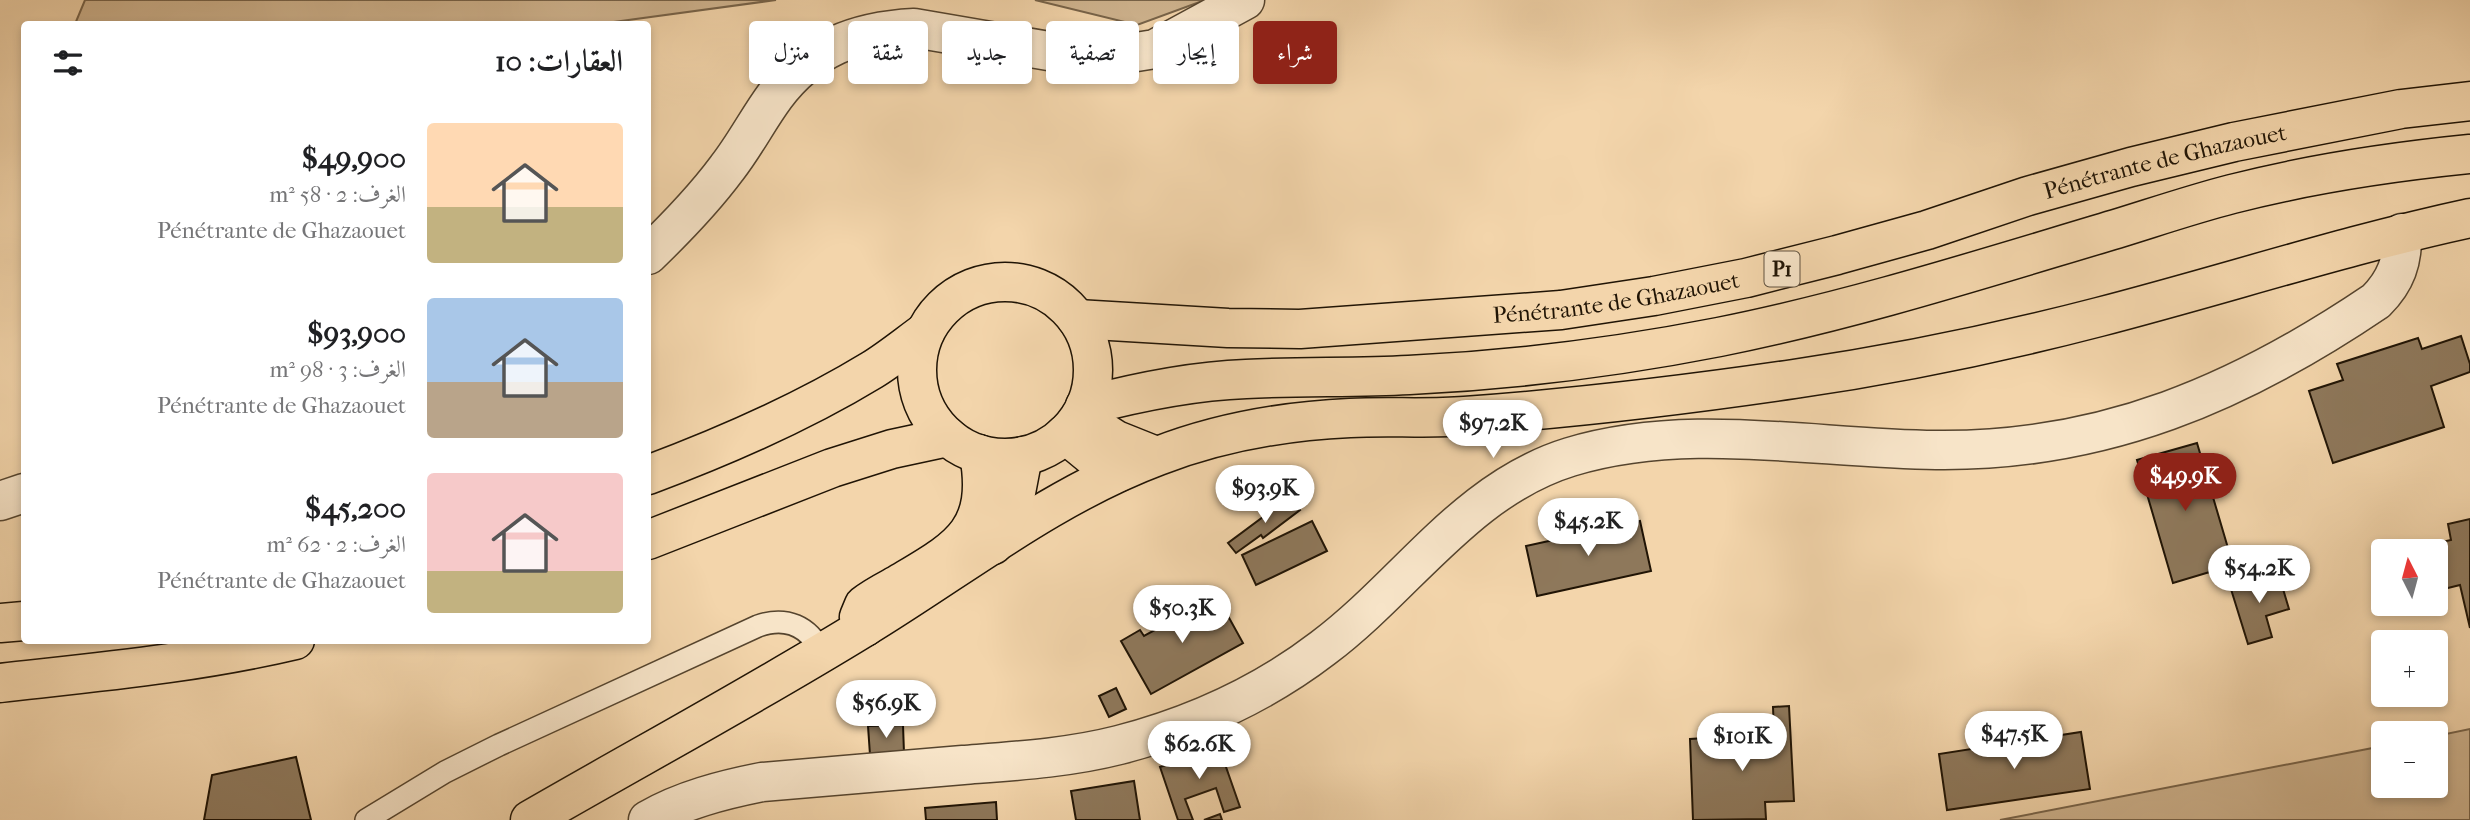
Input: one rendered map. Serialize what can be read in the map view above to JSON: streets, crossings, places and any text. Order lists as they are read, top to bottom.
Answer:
{
  "streets": {
    "main road": ["Pénétrante de Ghazaouet", "P1"]
  },
  "north": "top",
  "page": {
    "chip": [
      "شراء",
      "إيجار",
      "تصفية",
      "جديد",
      "شقة",
      "منزل"
    ],
    "heading": "العقارات: 10",
    "list": [
      {
        "name": "$49,900",
        "note": "الغرف: 2 · 58 m² · Pénétrante de Ghazaouet"
      },
      {
        "name": "$93,900",
        "note": "الغرف: 3 · 98 m² · Pénétrante de Ghazaouet"
      },
      {
        "name": "$45,200",
        "note": "الغرف: 2 · 62 m² · Pénétrante de Ghazaouet"
      }
    ],
    "price": [
      "$97.2K",
      "$49.9K",
      "$93.9K",
      "$45.2K",
      "$54.2K",
      "$50.3K",
      "$56.9K",
      "$47.5K",
      "$101K",
      "$62.6K"
    ],
    "map_buttons": ["+", "−"]
  }
}
